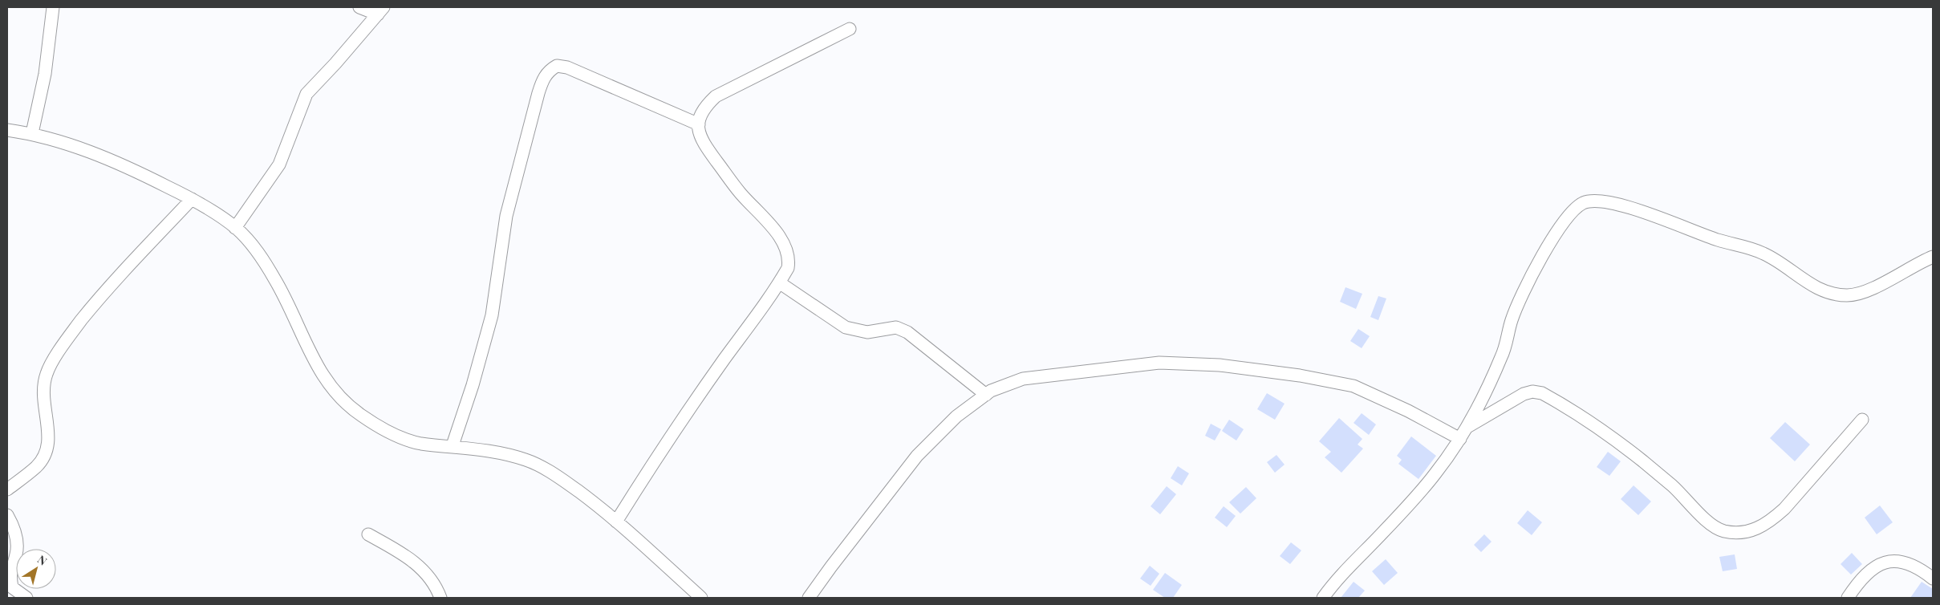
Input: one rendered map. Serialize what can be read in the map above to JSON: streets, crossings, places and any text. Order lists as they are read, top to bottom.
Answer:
{
  "north": "top right"
}
